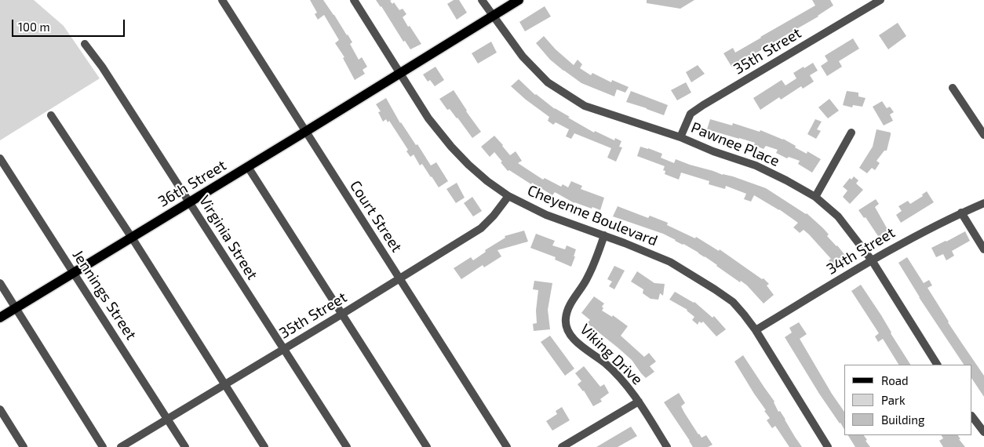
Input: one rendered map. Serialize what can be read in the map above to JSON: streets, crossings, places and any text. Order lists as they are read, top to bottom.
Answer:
{
  "streets": {
    "main road": ["36th Street"],
    "street": [
      "35th Street",
      "Pawnee Place",
      "Cheyenne Boulevard",
      "Court Street",
      "Virginia Street",
      "34th Street",
      "Jennings Street",
      "Viking Drive"
    ]
  },
  "crossings": [
    ["35th Street", "Pawnee Place"],
    ["35th Street", "Cheyenne Boulevard"],
    ["35th Street", "Court Street"],
    ["35th Street", "Virginia Street"],
    ["35th Street", "Jennings Street"],
    ["Pawnee Place", "36th Street"],
    ["Pawnee Place", "34th Street"],
    ["36th Street", "Cheyenne Boulevard"],
    ["36th Street", "Court Street"],
    ["36th Street", "Virginia Street"],
    ["36th Street", "Jennings Street"],
    ["Cheyenne Boulevard", "34th Street"],
    ["Cheyenne Boulevard", "Viking Drive"]
  ],
  "legend": ["Road", "Park", "Building"],
  "scale_bar": "100 m"
}
